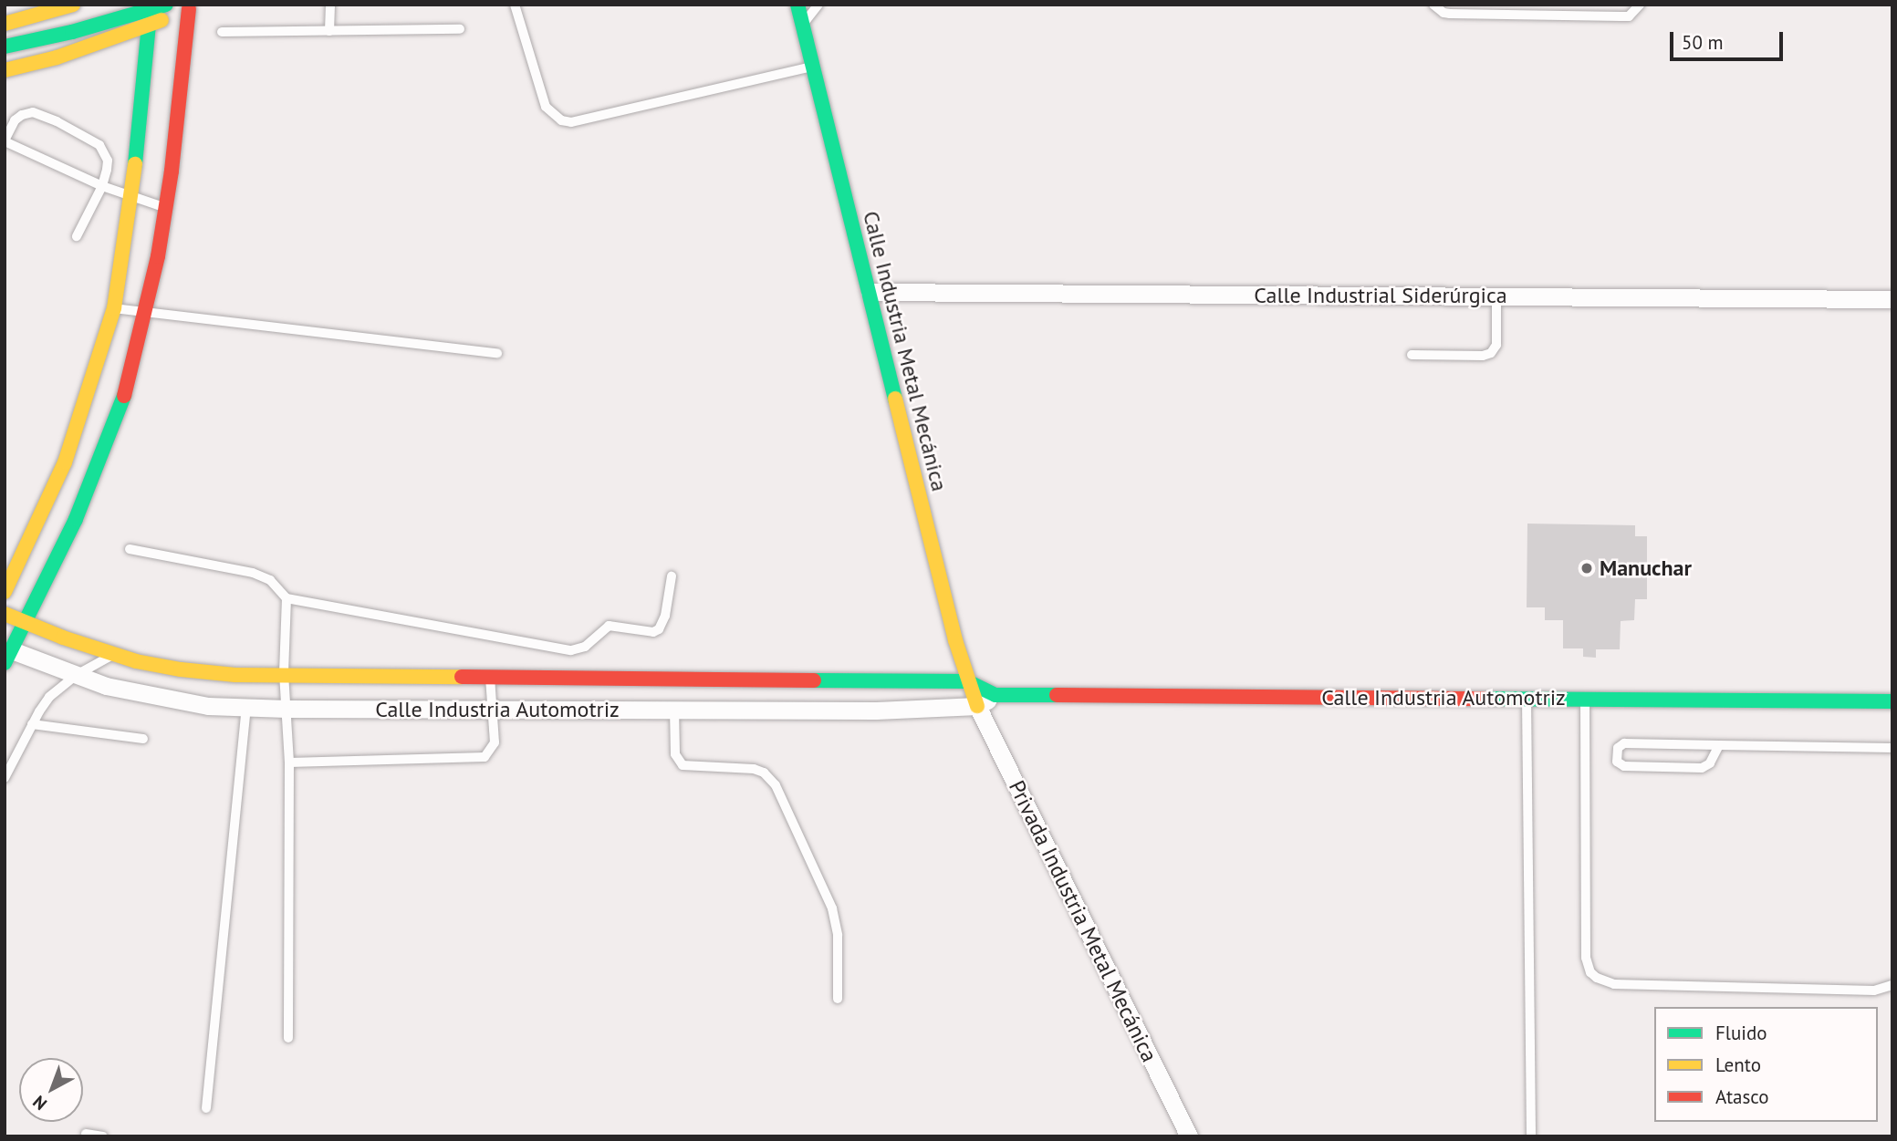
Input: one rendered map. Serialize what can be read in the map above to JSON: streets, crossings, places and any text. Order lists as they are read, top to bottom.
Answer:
{
  "streets": {
    "main road": ["Calle Industria Metal Mecánica", "Calle Industria Automotriz"],
    "street": ["Calle Industrial Siderúrgica", "Privada Industria Metal Mecánica"]
  },
  "crossings": [
    ["Calle Industrial Siderúrgica", "Calle Industria Metal Mecánica"],
    ["Calle Industria Metal Mecánica", "Calle Industria Automotriz"],
    ["Calle Industria Metal Mecánica", "Privada Industria Metal Mecánica"],
    ["Calle Industria Automotriz", "Privada Industria Metal Mecánica"]
  ],
  "places": ["Manuchar"],
  "legend": ["Fluido", "Lento", "Atasco"],
  "scale_bar": "50 m",
  "north": "bottom left"
}
